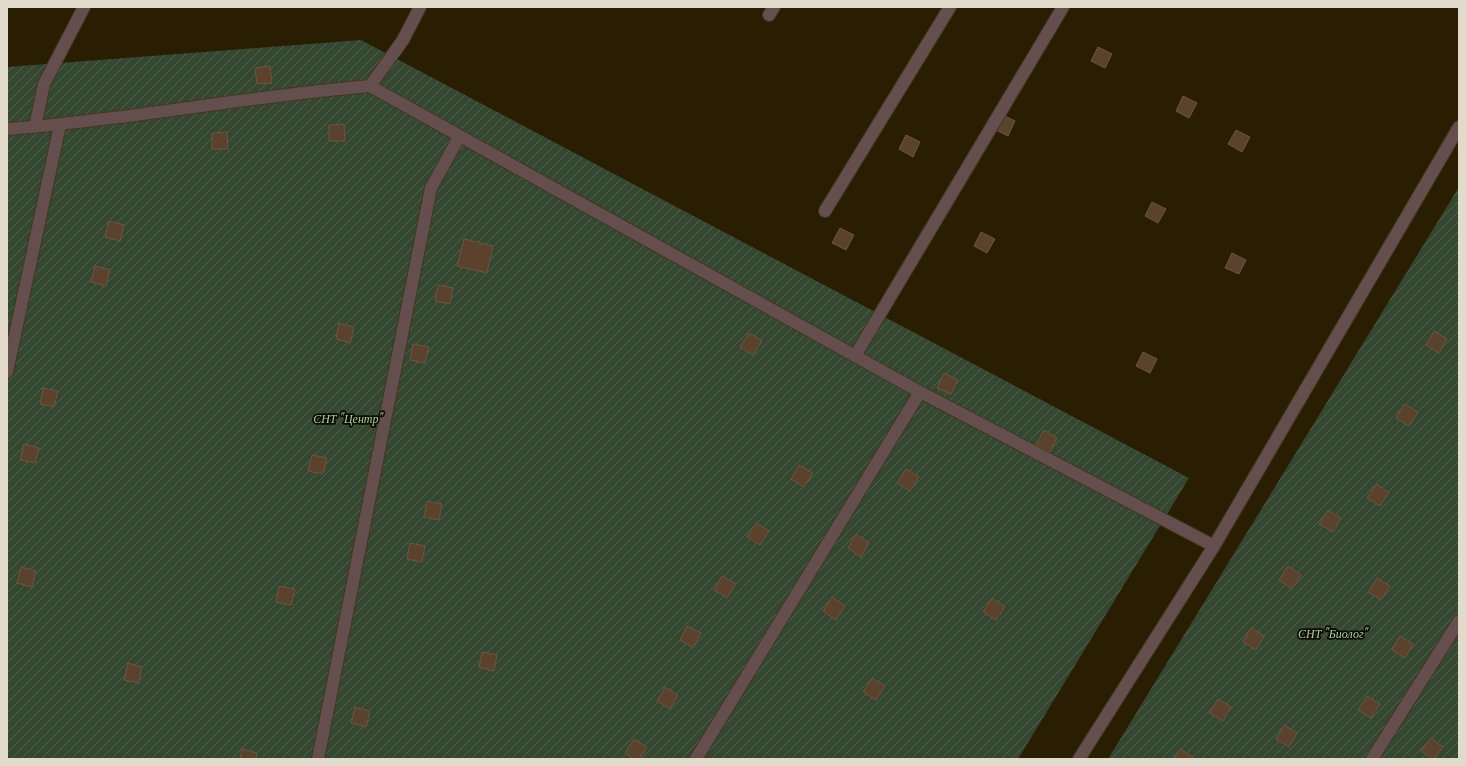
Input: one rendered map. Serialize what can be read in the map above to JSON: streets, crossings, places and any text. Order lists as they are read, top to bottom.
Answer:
{
  "parks": ["СНТ \"Центр\"", "СНТ \"Биолог\""]
}
